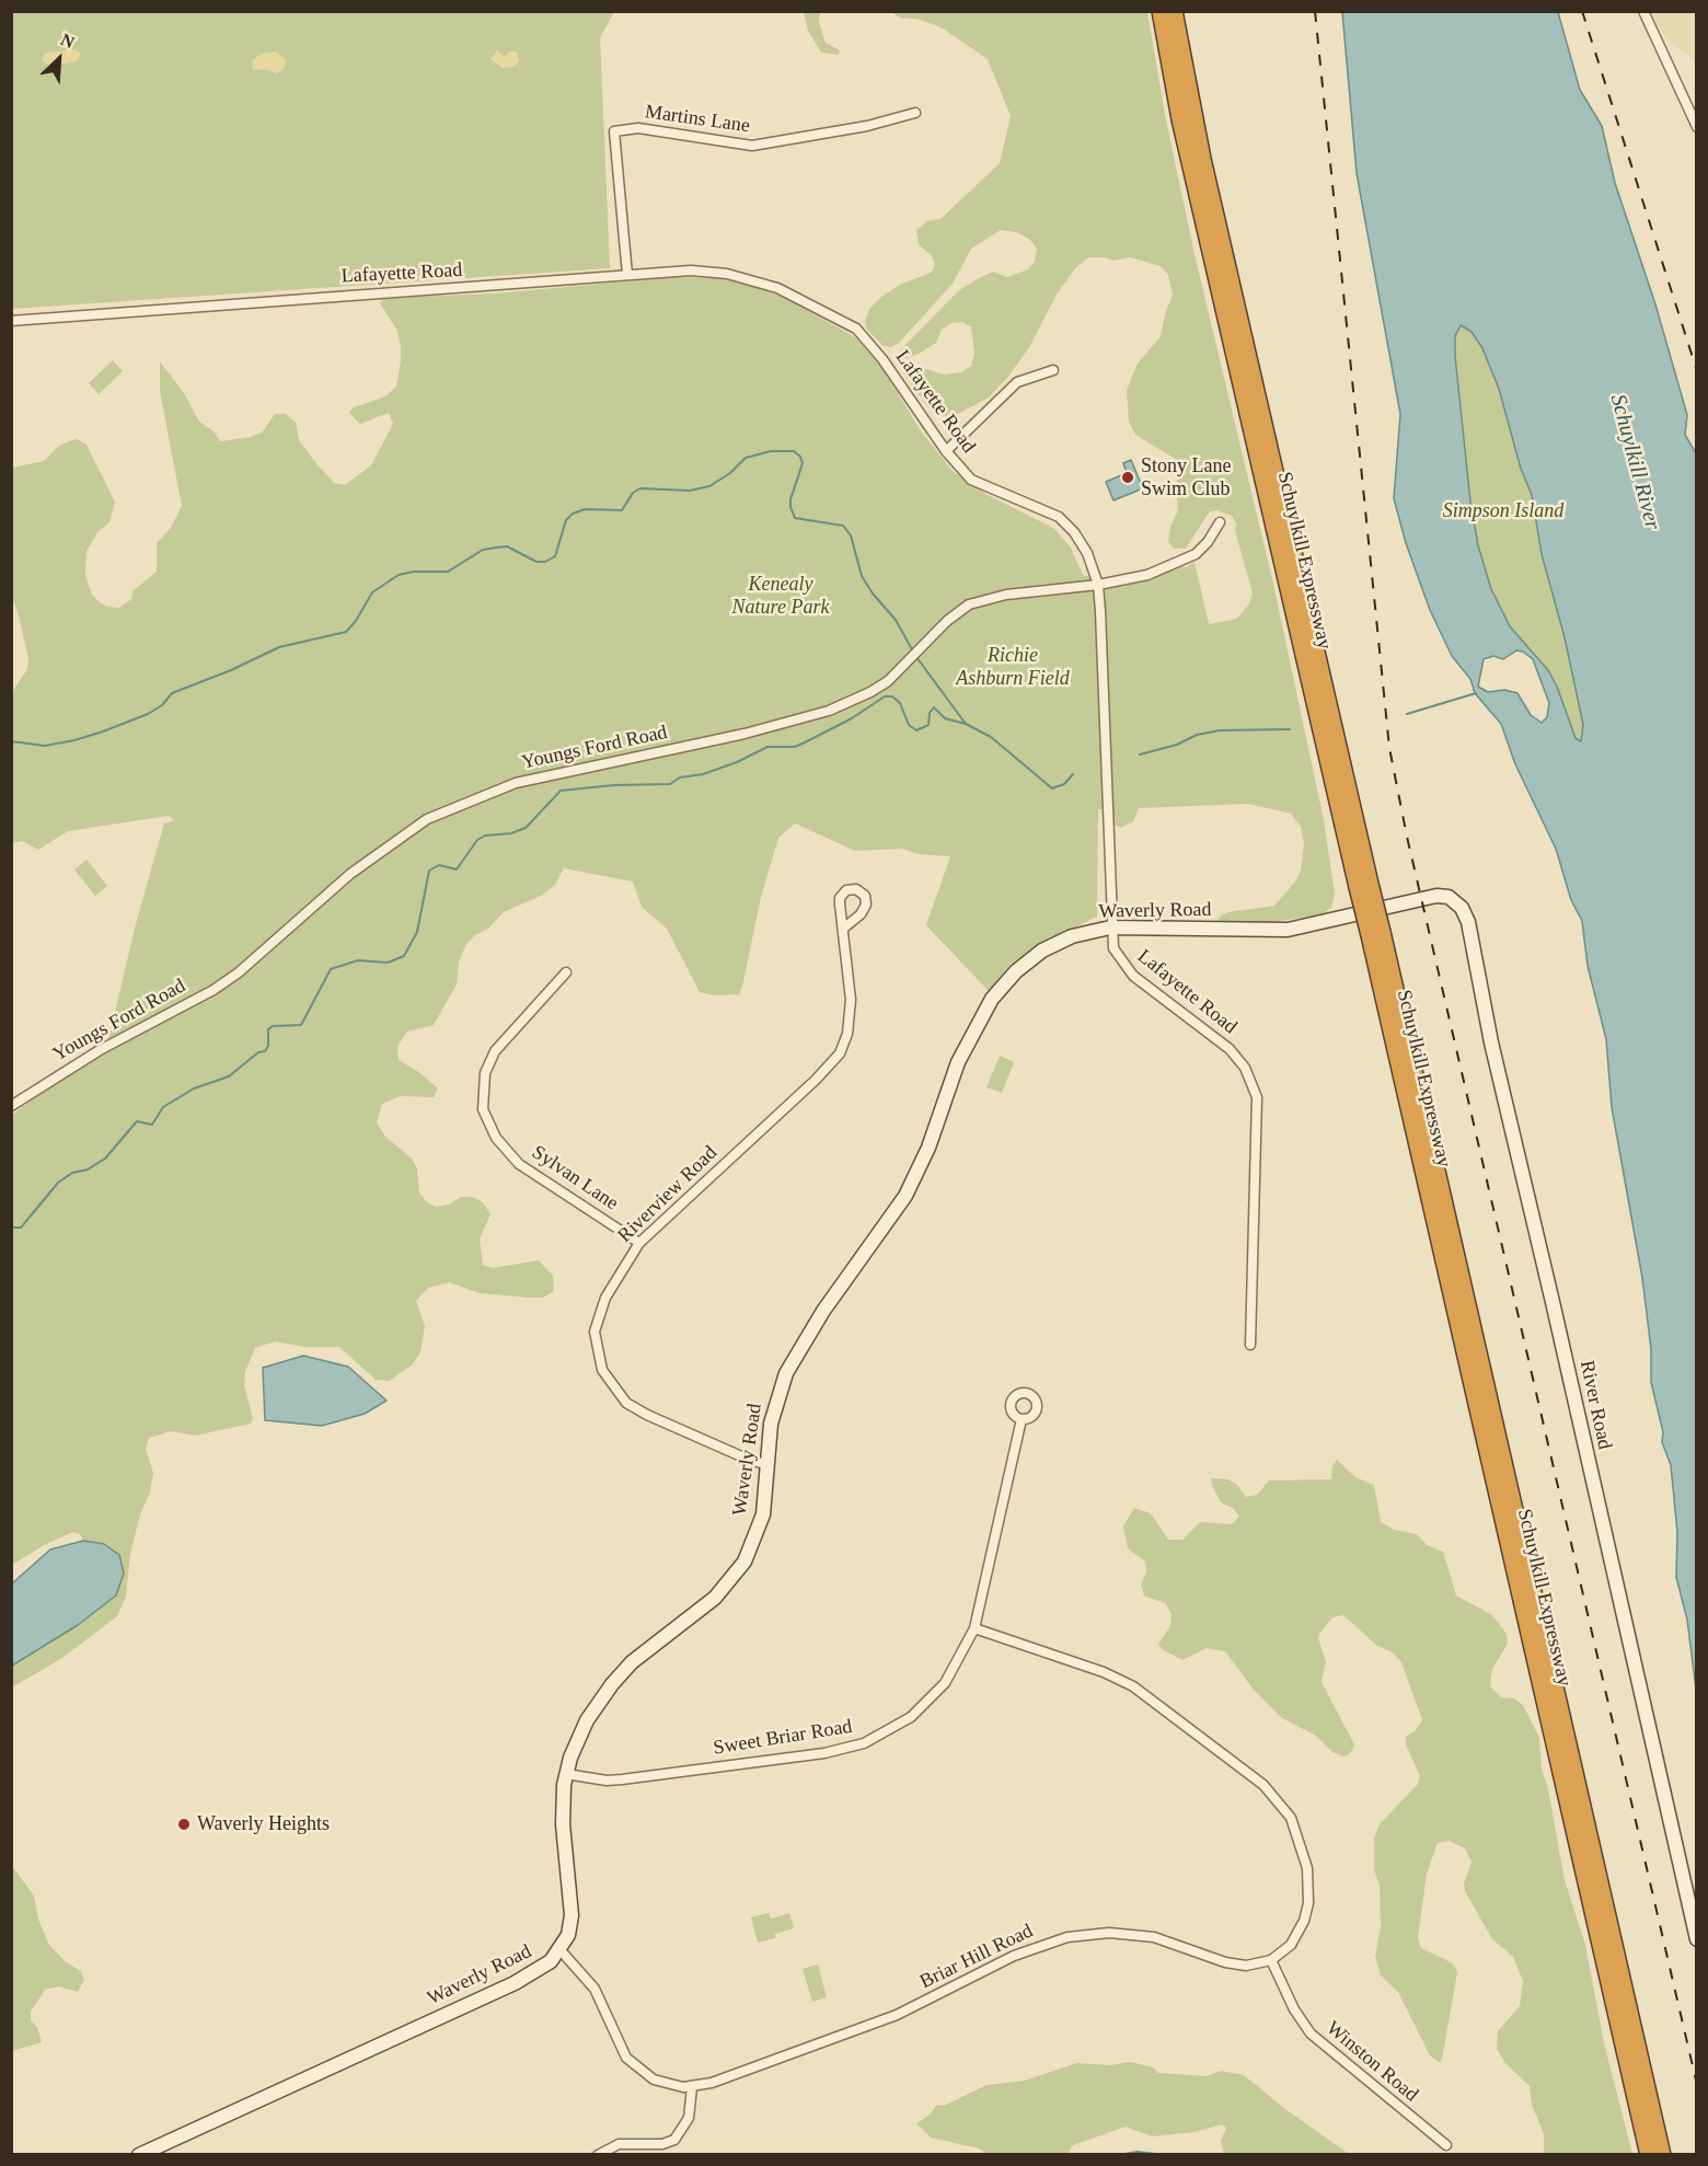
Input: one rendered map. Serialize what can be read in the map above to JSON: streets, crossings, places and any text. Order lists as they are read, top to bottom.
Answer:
{
  "streets": {
    "highway": ["Schuylkill Expressway"],
    "street": [
      "Martins Lane",
      "Lafayette Road",
      "Youngs Ford Road",
      "Waverly Road",
      "Sylvan Lane",
      "Riverview Road",
      "River Road",
      "Sweet Briar Road",
      "Briar Hill Road",
      "Winston Road"
    ]
  },
  "crossings": [
    ["Martins Lane", "Lafayette Road"],
    ["Lafayette Road", "Youngs Ford Road"],
    ["Lafayette Road", "Waverly Road"],
    ["Waverly Road", "Riverview Road"],
    ["Waverly Road", "River Road"],
    ["Waverly Road", "Sweet Briar Road"],
    ["Waverly Road", "Briar Hill Road"],
    ["Sylvan Lane", "Riverview Road"],
    ["Briar Hill Road", "Winston Road"]
  ],
  "water": ["Schuylkill River"],
  "parks": ["Simpson Island", "Kenealy Nature Park", "Richie Ashburn Field"],
  "places": ["Stony Lane Swim Club", "Waverly Heights"],
  "north": "top right"
}
